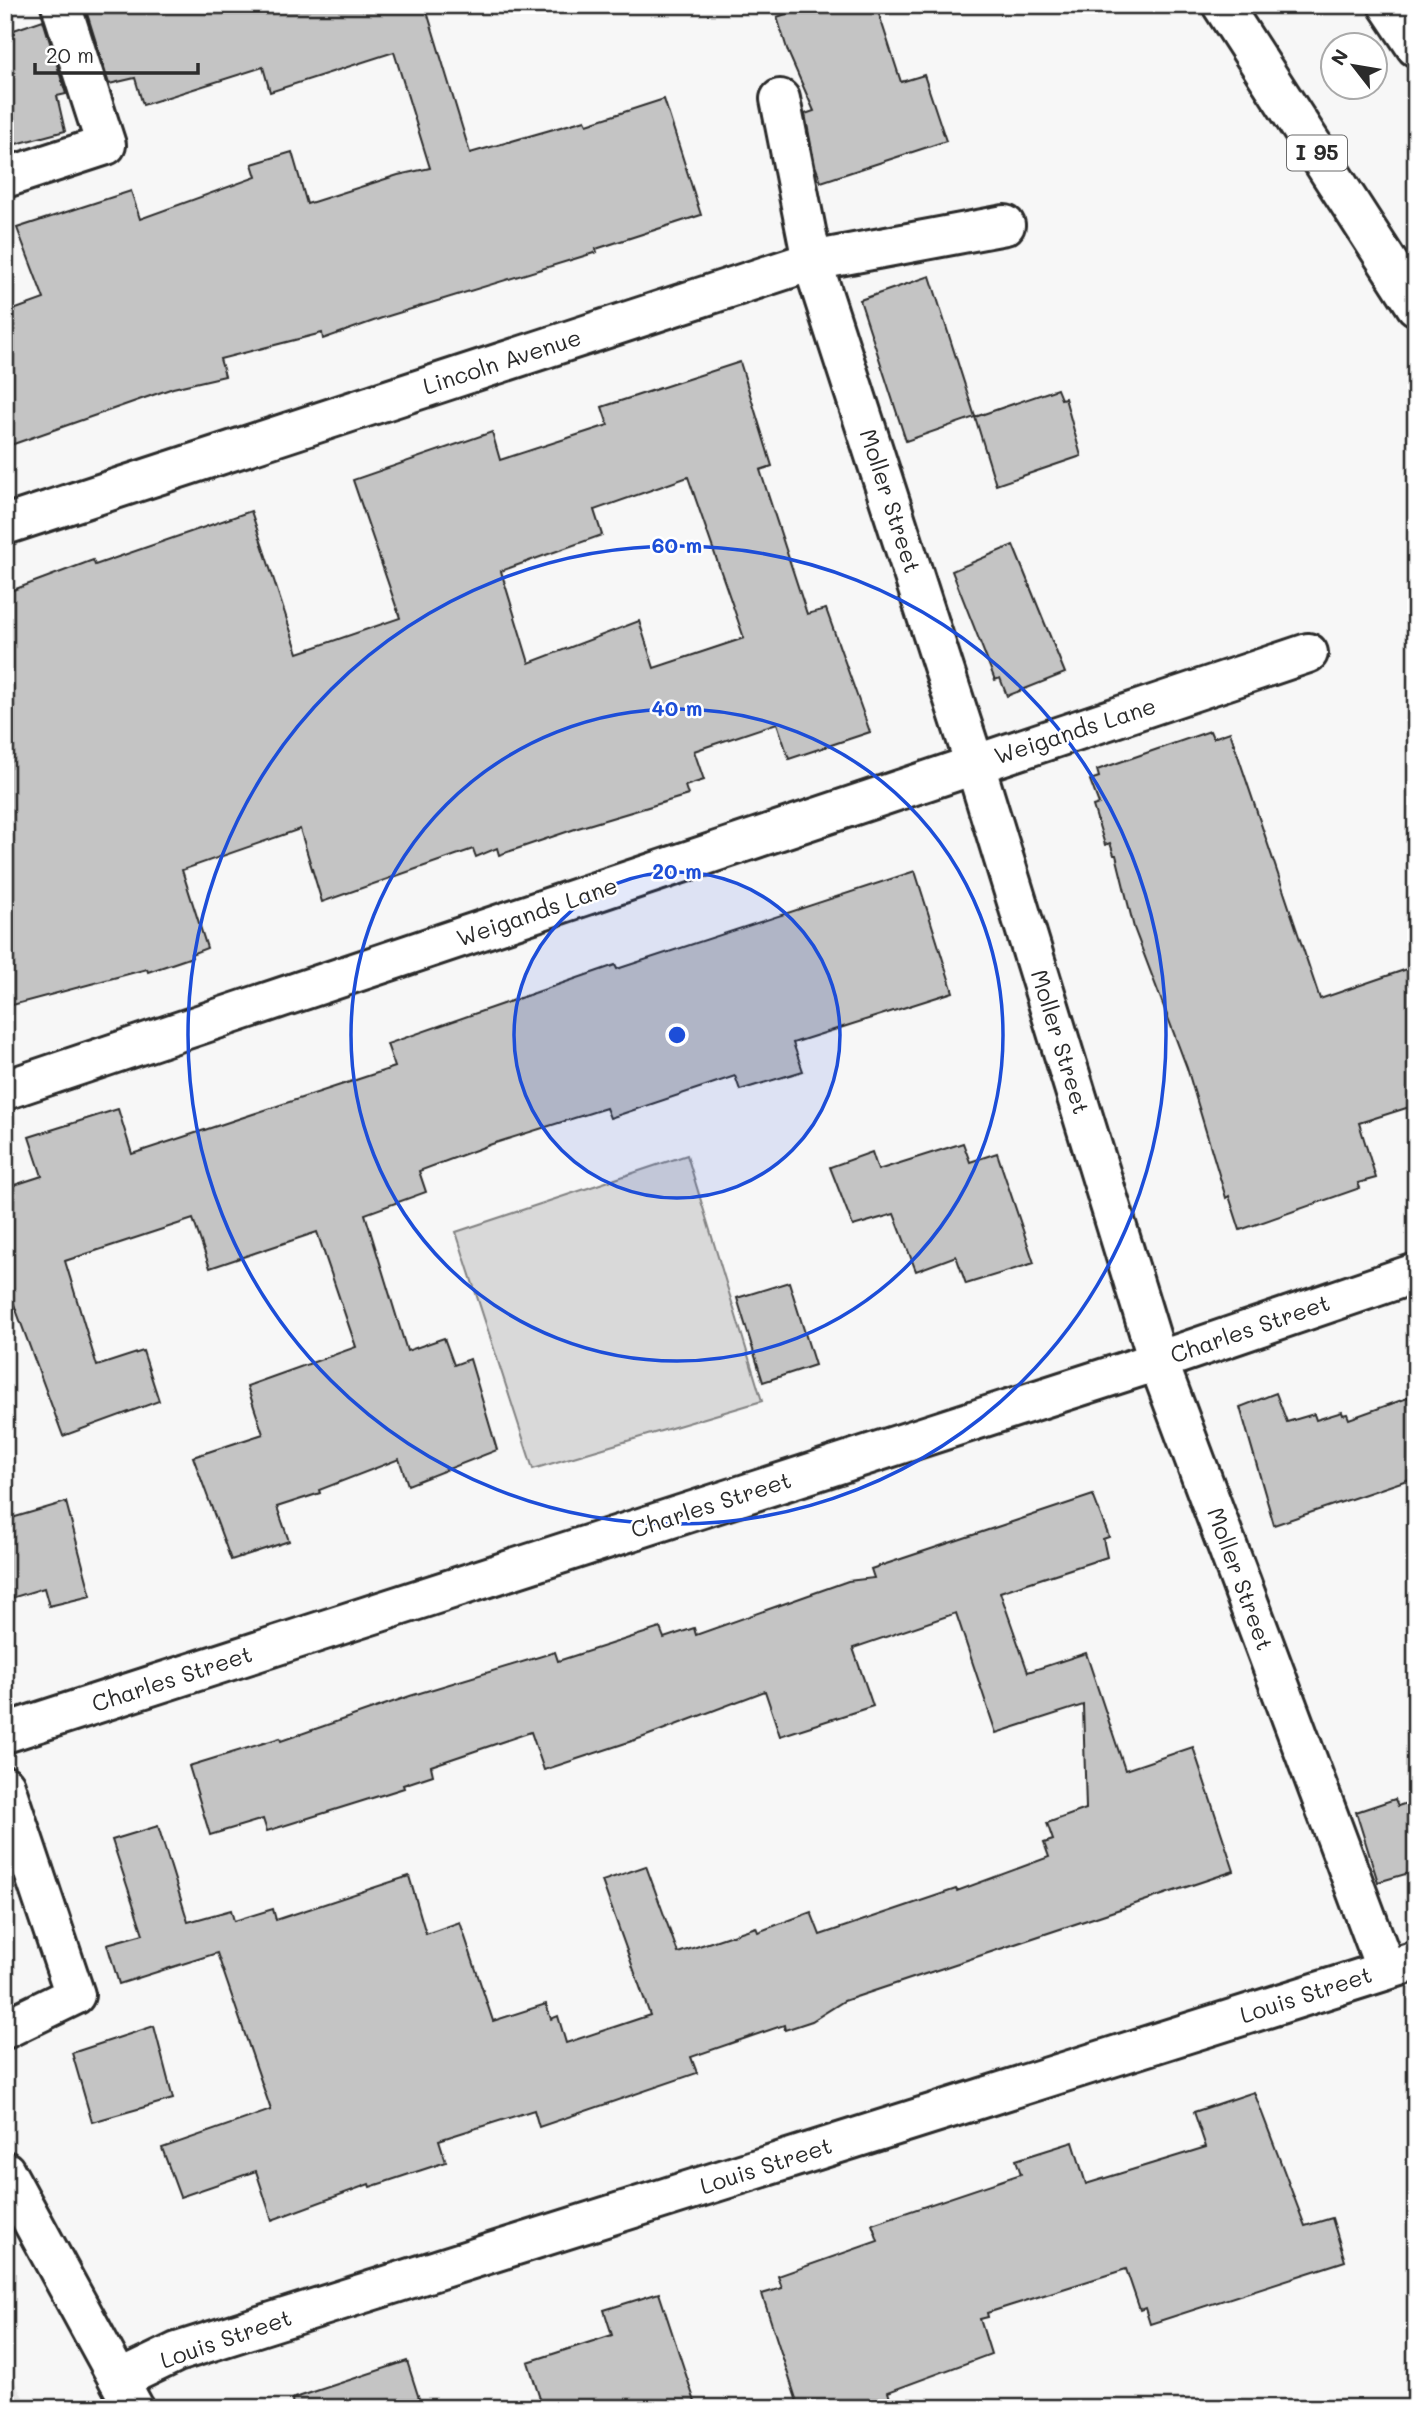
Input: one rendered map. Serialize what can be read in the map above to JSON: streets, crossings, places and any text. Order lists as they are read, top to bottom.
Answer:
{
  "streets": {
    "main road": [
      "I 95",
      "Lincoln Avenue",
      "Moller Street",
      "Weigands Lane",
      "Charles Street",
      "Louis Street"
    ]
  },
  "crossings": [
    ["Lincoln Avenue", "Moller Street"],
    ["Moller Street", "Weigands Lane"],
    ["Moller Street", "Charles Street"],
    ["Moller Street", "Louis Street"]
  ],
  "scale_bar": "20 m",
  "north": "top left",
  "rings": ["60 m", "40 m", "20 m"]
}
